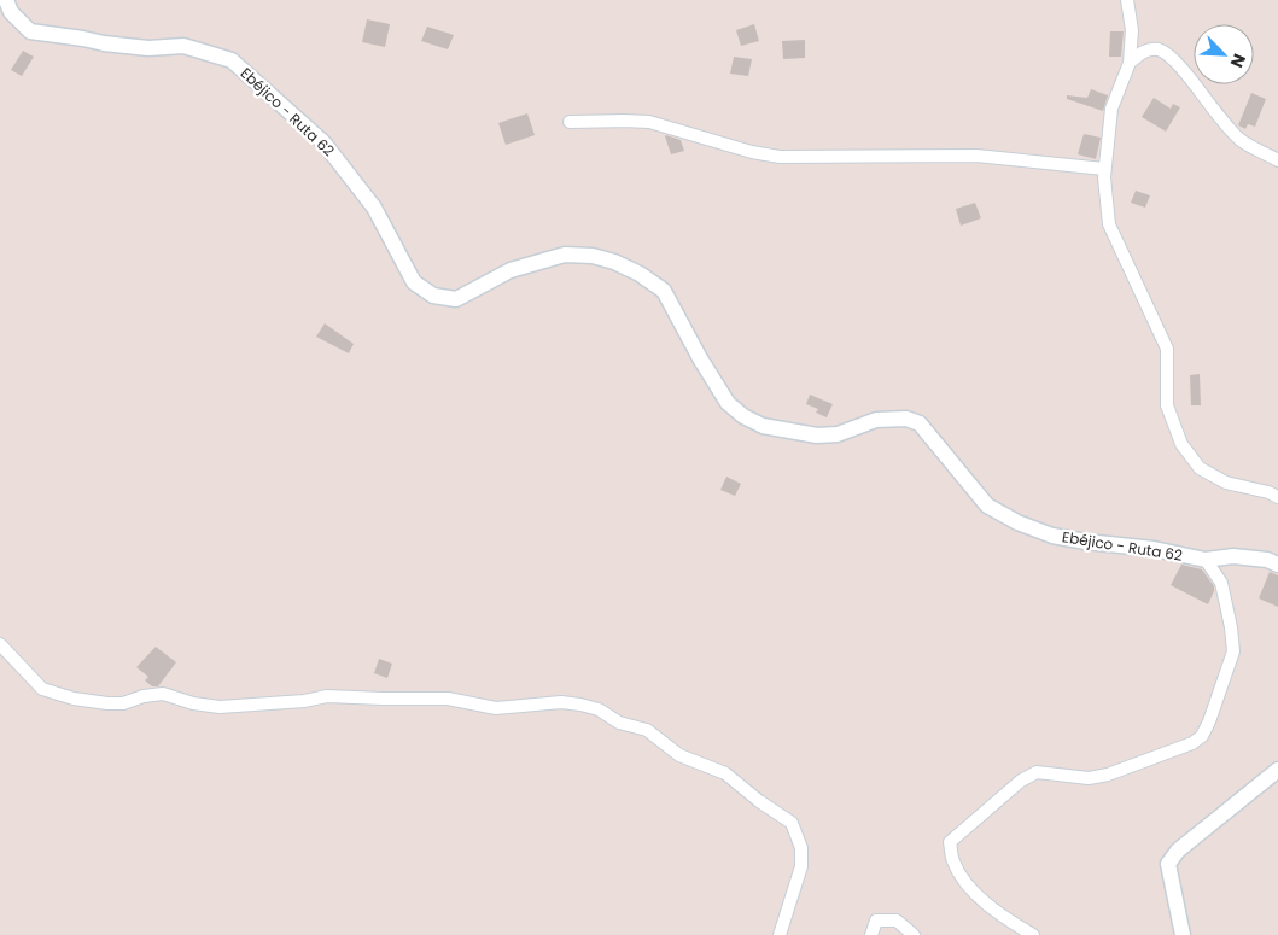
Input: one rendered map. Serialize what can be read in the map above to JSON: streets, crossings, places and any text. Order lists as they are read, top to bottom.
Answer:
{
  "streets": {
    "street": ["Ebéjico - Ruta 62"]
  },
  "north": "bottom right"
}
